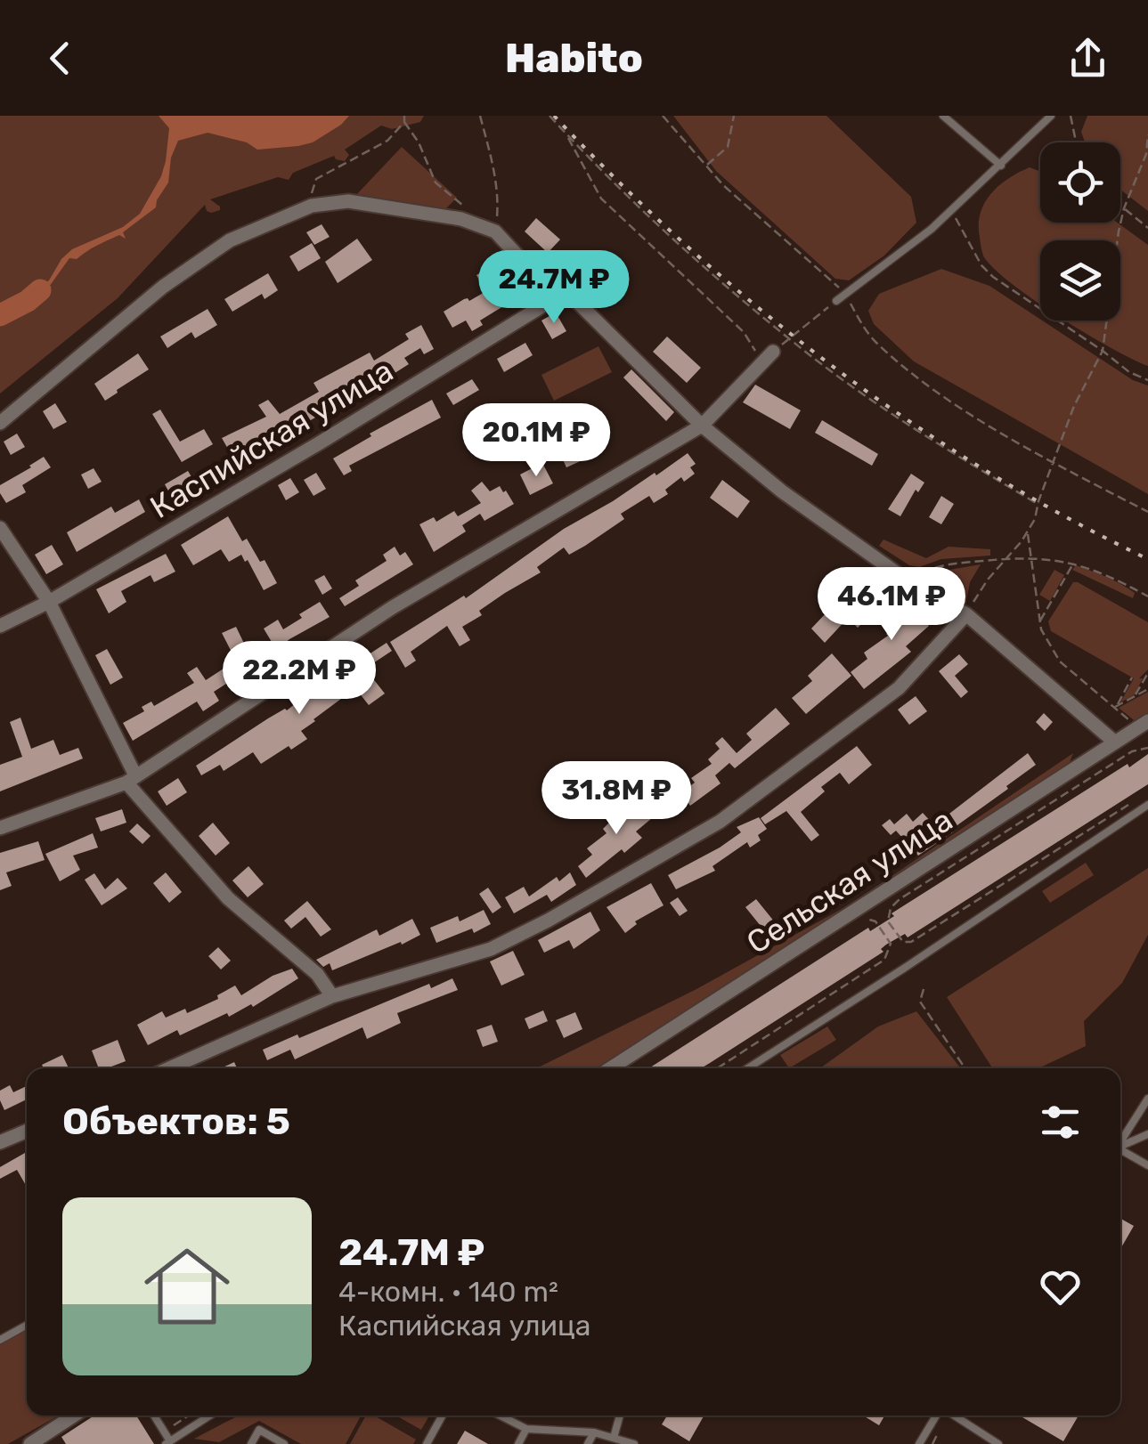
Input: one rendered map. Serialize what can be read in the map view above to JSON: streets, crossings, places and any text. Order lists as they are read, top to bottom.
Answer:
{
  "streets": {
    "street": ["Каспийская улица", "Сельская улица"]
  },
  "page": {
    "header": "Habito",
    "price": [
      "24.7M ₽",
      "20.1M ₽",
      "46.1M ₽",
      "22.2M ₽",
      "31.8M ₽"
    ],
    "heading": "Объектов: 5",
    "list": [
      {
        "name": "24.7M ₽",
        "note": "4-комн. · 140 m² · Каспийская улица"
      }
    ]
  }
}
